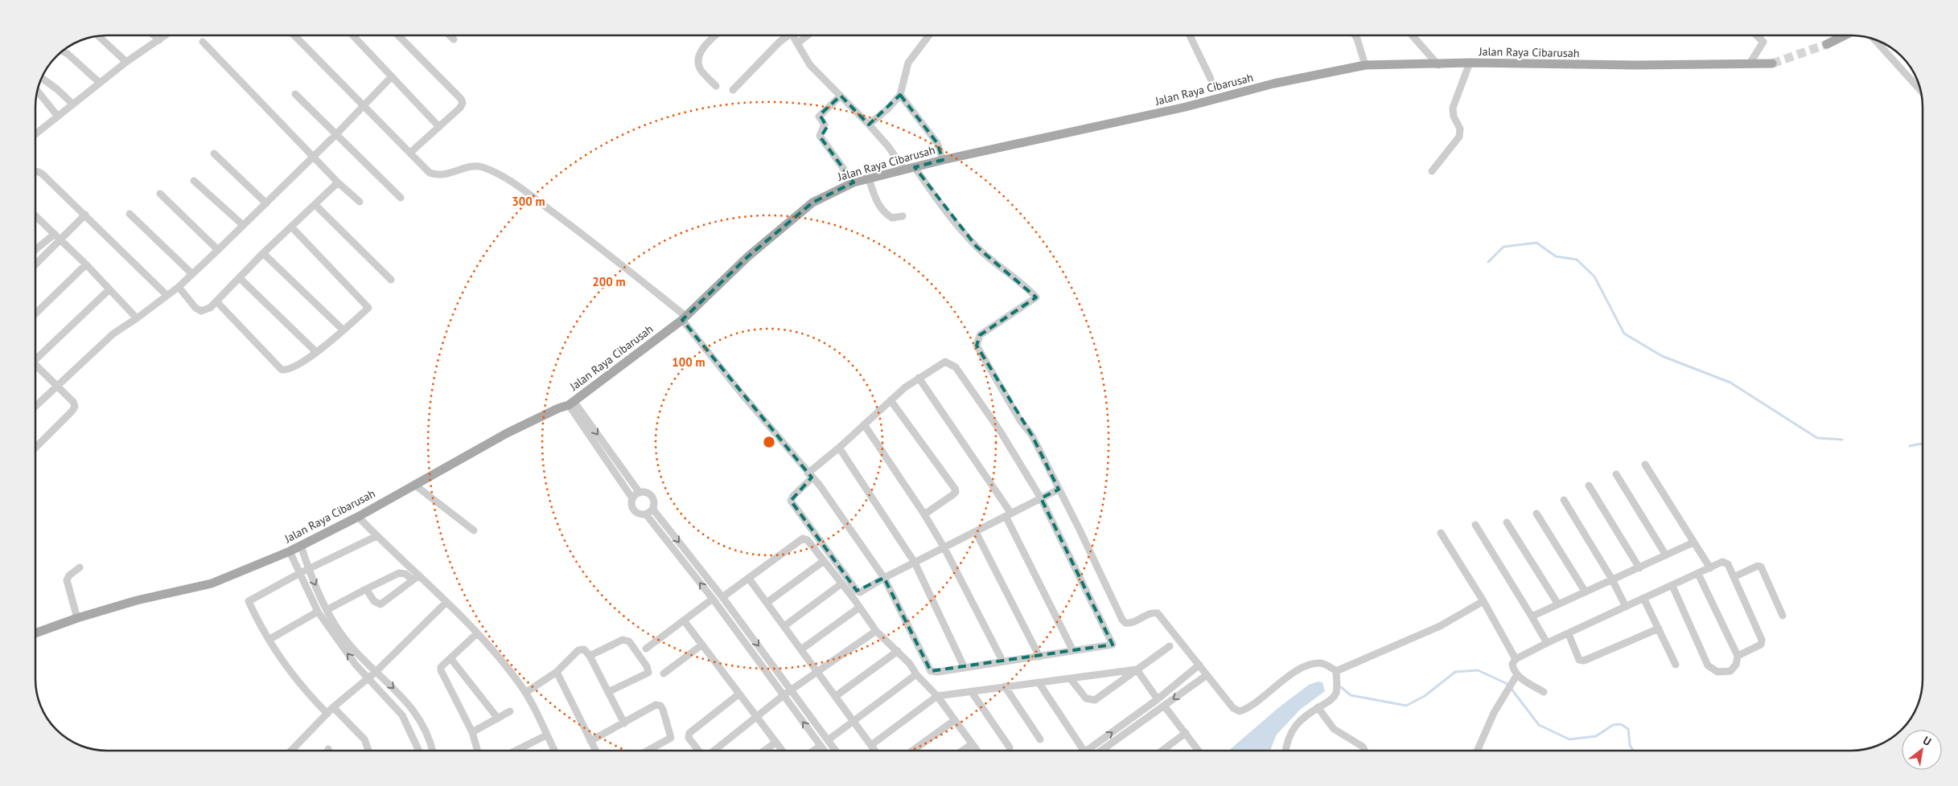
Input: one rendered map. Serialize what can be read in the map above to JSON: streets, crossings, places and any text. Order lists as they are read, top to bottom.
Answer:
{
  "streets": {
    "main road": ["Jalan Raya Cibarusah"]
  },
  "north": "top right",
  "rings": ["300 m", "200 m", "100 m"]
}
